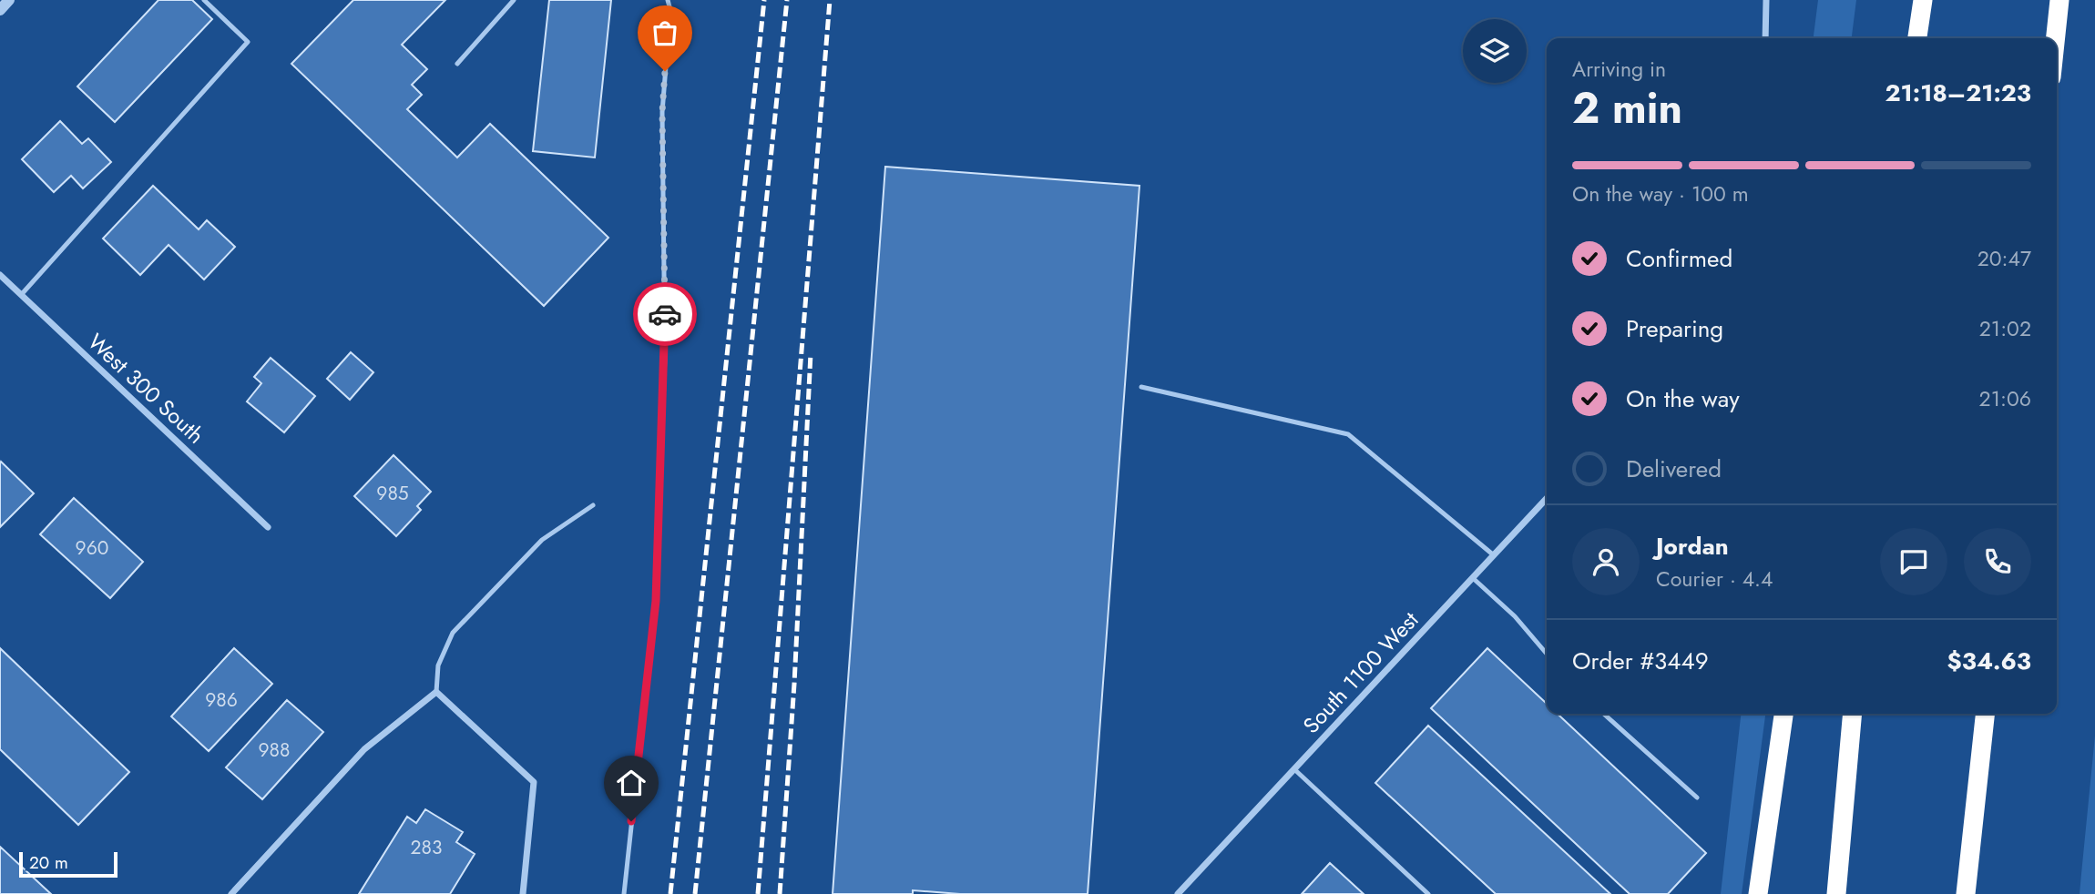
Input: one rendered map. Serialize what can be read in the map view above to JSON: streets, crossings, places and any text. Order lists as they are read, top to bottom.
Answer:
{
  "streets": {
    "street": ["West 300 South", "South 1100 West"]
  },
  "house_numbers": [
    "985",
    "960",
    "986",
    "988",
    "283"
  ],
  "scale_bar": "20 m",
  "page": {
    "heading": ["2 min", "Arriving in", "21:18–21:23"],
    "panel": [
      "Jordan",
      "Courier · 4.4",
      "Order #3449",
      "$34.63"
    ],
    "bar": "On the way · 100 m",
    "list": [
      ["Confirmed", "20:47"],
      ["Preparing", "21:02"],
      ["On the way", "21:06"],
      "Delivered"
    ],
    "scale": "20 m"
  }
}
